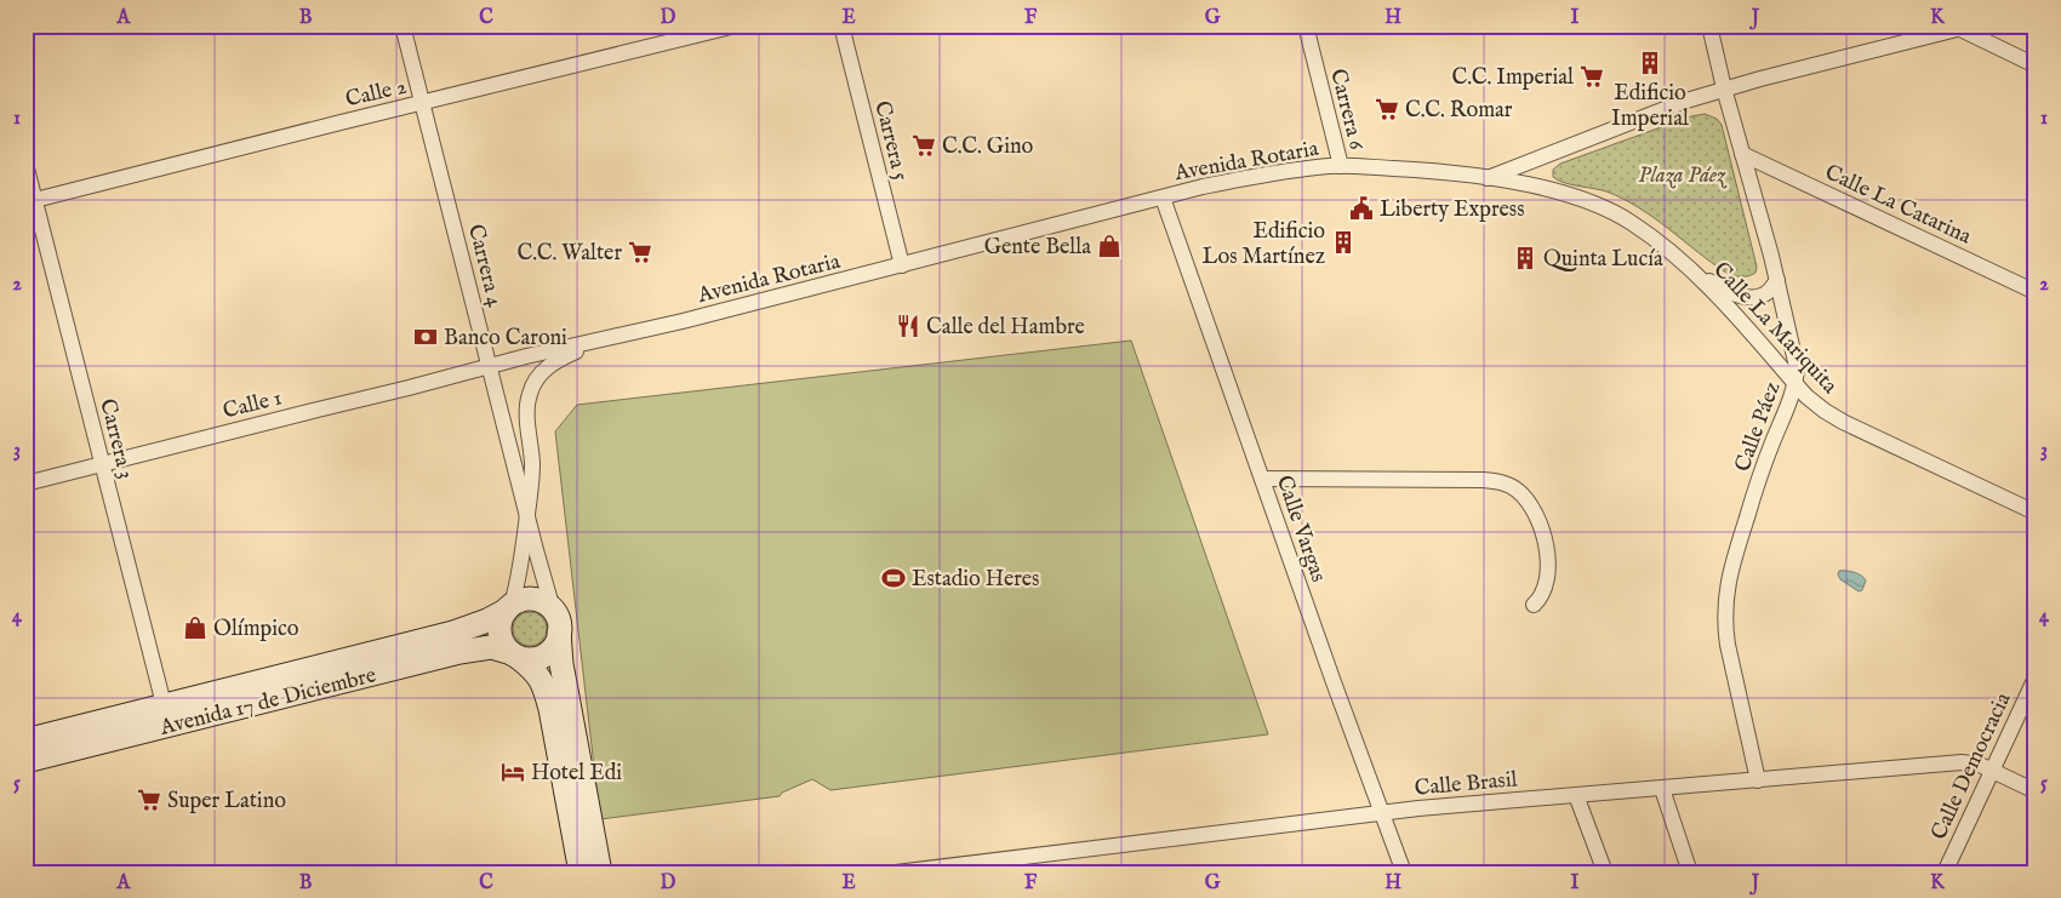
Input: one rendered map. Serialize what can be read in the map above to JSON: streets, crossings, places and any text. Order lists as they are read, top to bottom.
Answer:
{
  "streets": {
    "street": [
      "Calle 2",
      "Carrera 6",
      "Carrera 5",
      "Avenida Rotaria",
      "Calle La Catarina",
      "Carrera 4",
      "Calle La Mariquita",
      "Calle 1",
      "Calle Páez",
      "Carrera 3",
      "Calle Vargas",
      "Avenida 17 de Diciembre",
      "Calle Democracia",
      "Calle Brasil"
    ]
  },
  "crossings": [
    ["Calle 2", "Carrera 4"],
    ["Calle 2", "Carrera 3"],
    ["Carrera 6", "Avenida Rotaria"],
    ["Carrera 5", "Avenida Rotaria"],
    ["Avenida Rotaria", "Carrera 4"],
    ["Avenida Rotaria", "Calle La Mariquita"],
    ["Avenida Rotaria", "Calle 1"],
    ["Avenida Rotaria", "Calle Páez"],
    ["Avenida Rotaria", "Calle Vargas"],
    ["Calle La Catarina", "Calle Páez"],
    ["Carrera 4", "Calle 1"],
    ["Carrera 4", "Avenida 17 de Diciembre"],
    ["Calle La Mariquita", "Calle Páez"],
    ["Calle 1", "Carrera 3"],
    ["Calle Páez", "Calle Brasil"],
    ["Carrera 3", "Avenida 17 de Diciembre"],
    ["Calle Vargas", "Calle Brasil"],
    ["Calle Democracia", "Calle Brasil"]
  ],
  "parks": ["Plaza Páez"],
  "places": {
    "building": ["Edificio Imperial", "Edificio Los Martínez", "Quinta Lucía"],
    "supermarket": [
      "C.C. Imperial",
      "C.C. Romar",
      "C.C. Gino",
      "C.C. Walter",
      "Super Latino"
    ],
    "public building": ["Liberty Express"],
    "shop": ["Gente Bella", "Olímpico"],
    "restaurant": ["Calle del Hambre"],
    "bank": ["Banco Caroni"],
    "sports": ["Estadio Heres"],
    "hotel": ["Hotel Edi"]
  },
  "grid": {
    "columns": [
      "A",
      "B",
      "C",
      "D",
      "E",
      "F",
      "G",
      "H",
      "I",
      "J",
      "K"
    ],
    "rows": [
      "1",
      "2",
      "3",
      "4",
      "5"
    ]
  }
}
